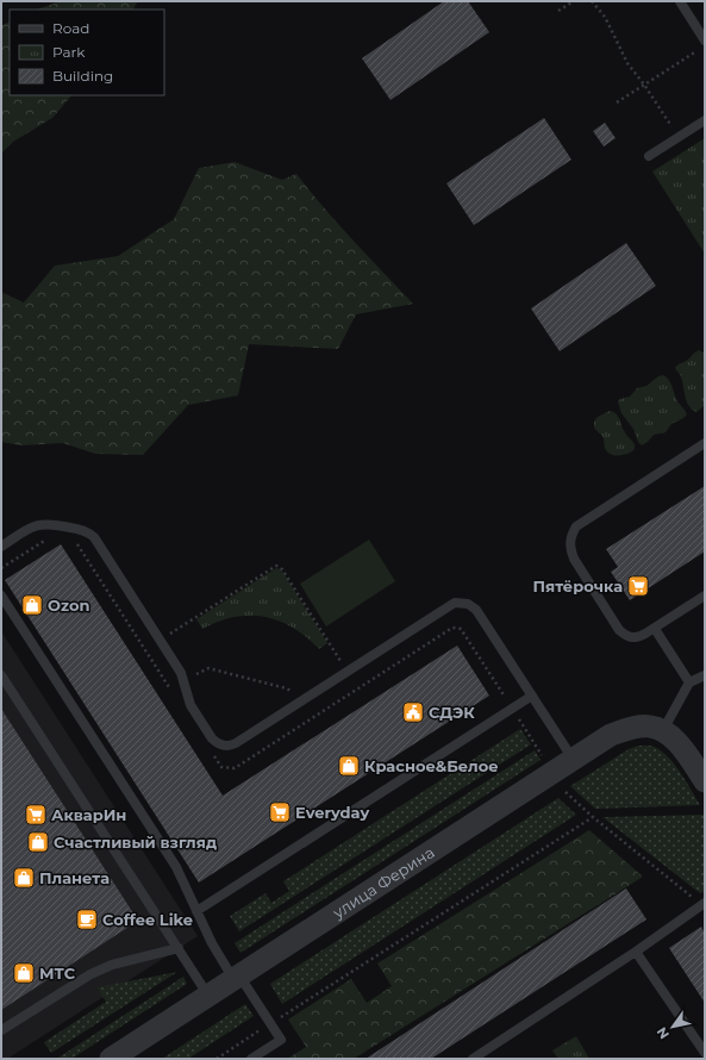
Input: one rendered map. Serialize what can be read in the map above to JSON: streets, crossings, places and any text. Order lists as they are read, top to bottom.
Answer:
{
  "streets": {
    "street": ["улица Ферина"]
  },
  "places": {
    "supermarket": ["Пятёрочка", "Everyday", "АкварИн"],
    "shop": [
      "Ozon",
      "Красное&Белое",
      "Счастливый взгляд",
      "Планета",
      "МТС"
    ],
    "public building": ["СДЭК"],
    "cafe": ["Coffee Like"]
  },
  "legend": ["Road", "Park", "Building"],
  "north": "bottom left"
}
